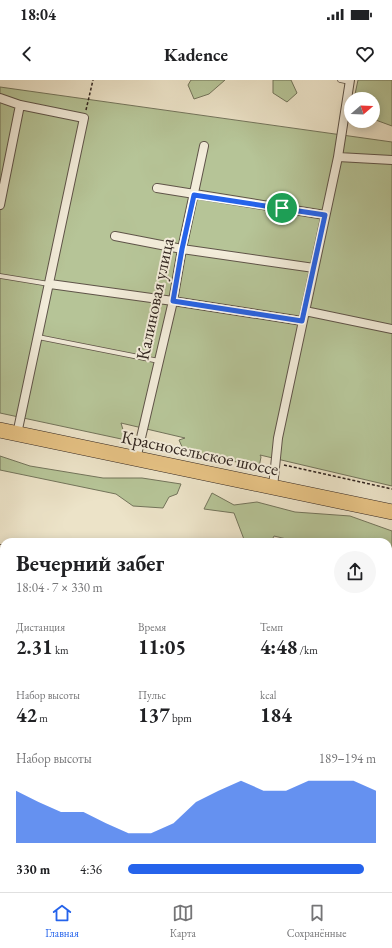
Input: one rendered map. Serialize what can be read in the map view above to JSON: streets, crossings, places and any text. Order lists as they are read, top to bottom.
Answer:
{
  "streets": {
    "highway": ["Красносельское шоссе"],
    "street": ["Калиновая улица"]
  },
  "crossings": [
    ["Калиновая улица", "Красносельское шоссе"]
  ],
  "north": "right",
  "page": {
    "status": "18:04",
    "header": "Kadence",
    "heading": ["Вечерний забег", "18:04 · 7 × 330 m"],
    "stats": [
      ["Дистанция", "2.31 km"],
      ["Время", "11:05"],
      ["Темп", "4:48 /km"],
      ["Набор высоты", "42 m"],
      ["Пульс", "137 bpm"],
      ["kcal", "184"]
    ],
    "chart": ["Набор высоты", "189–194 m"],
    "list": [
      {
        "name": "330 m",
        "note": "4:36"
      }
    ],
    "tabs": ["Главная", "Карта", "Сохранённые"]
  }
}
